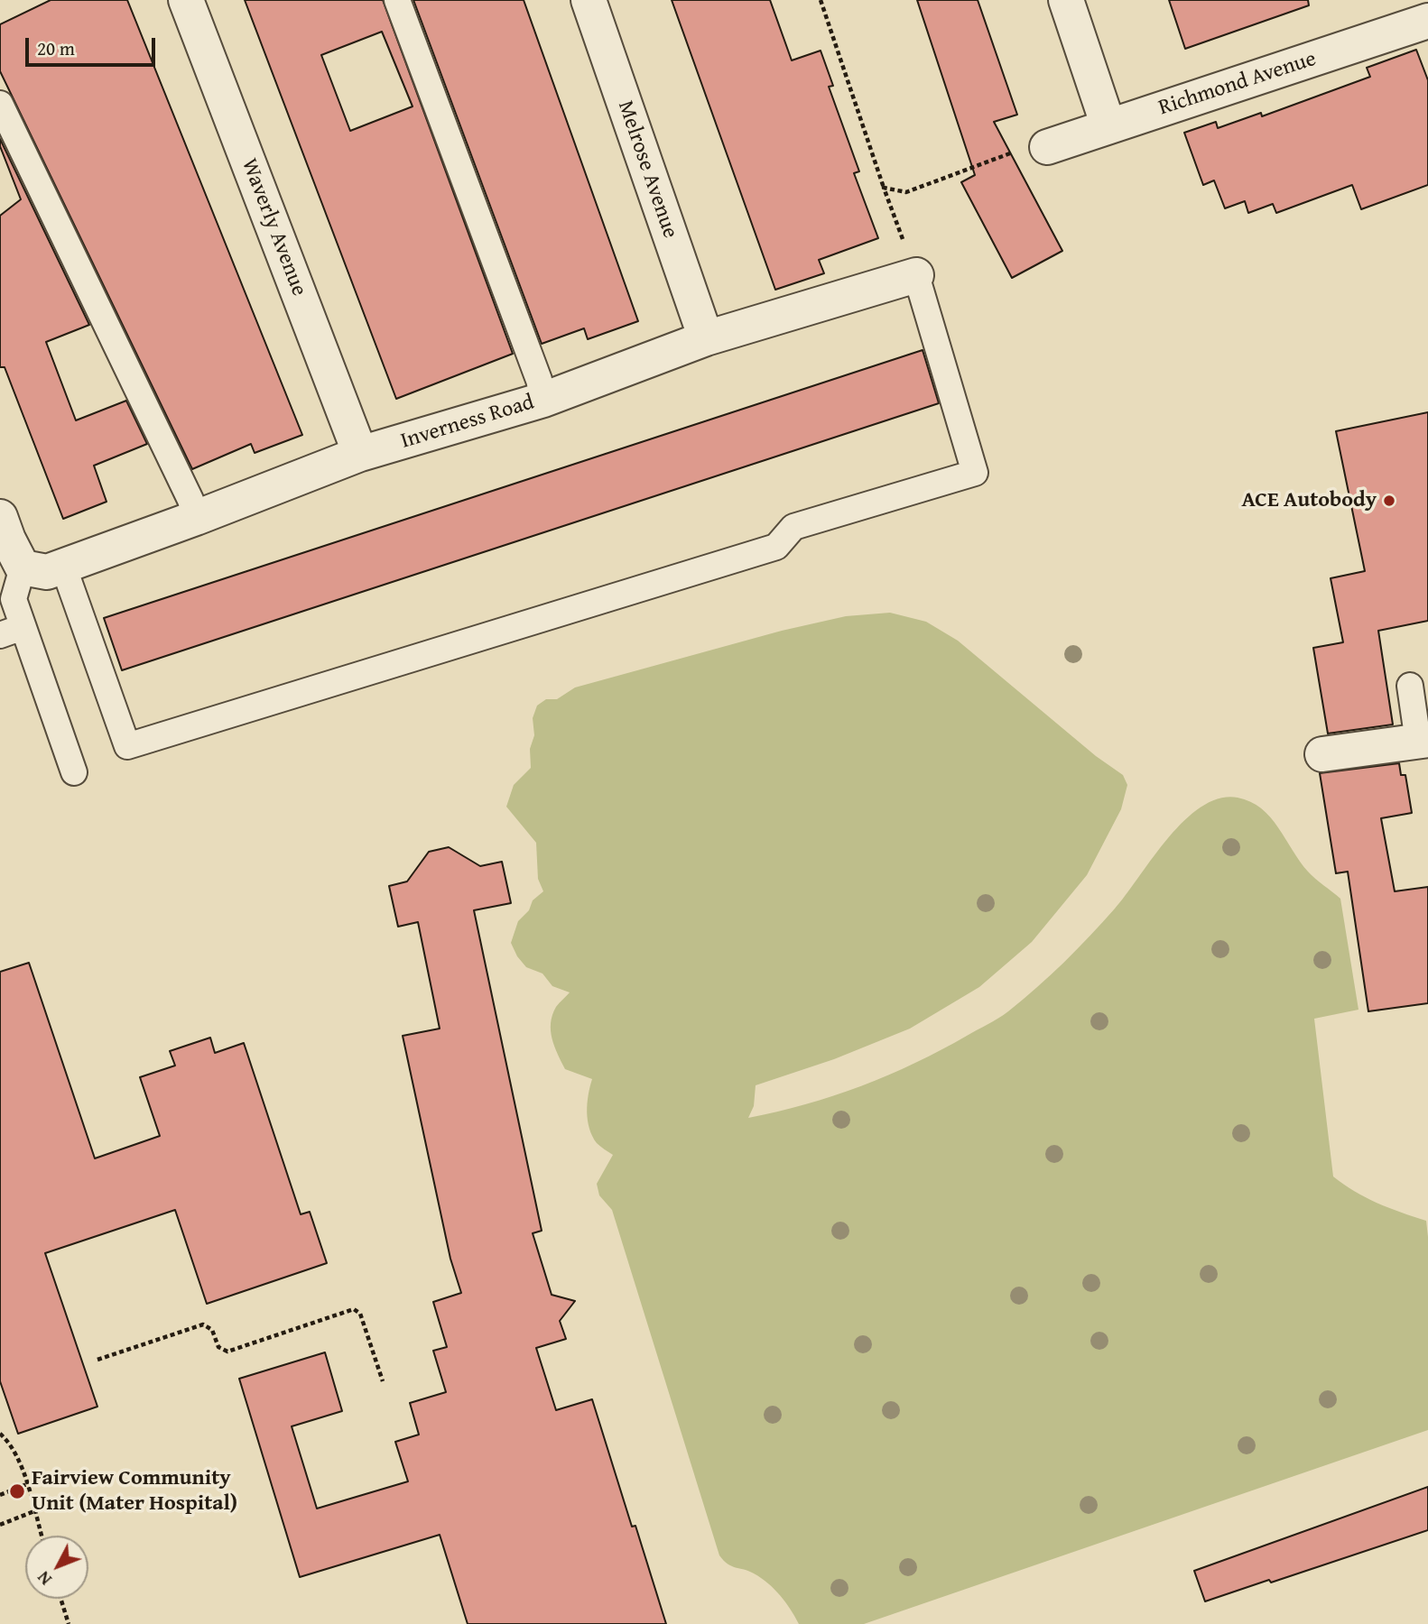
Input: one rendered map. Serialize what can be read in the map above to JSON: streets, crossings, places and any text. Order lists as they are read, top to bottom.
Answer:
{
  "streets": {
    "street": [
      "Richmond Avenue",
      "Melrose Avenue",
      "Waverly Avenue",
      "Inverness Road"
    ]
  },
  "crossings": [
    ["Melrose Avenue", "Inverness Road"],
    ["Waverly Avenue", "Inverness Road"]
  ],
  "places": ["ACE Autobody", "Fairview Community Unit (Mater Hospital)"],
  "scale_bar": "20 m",
  "north": "bottom left"
}
